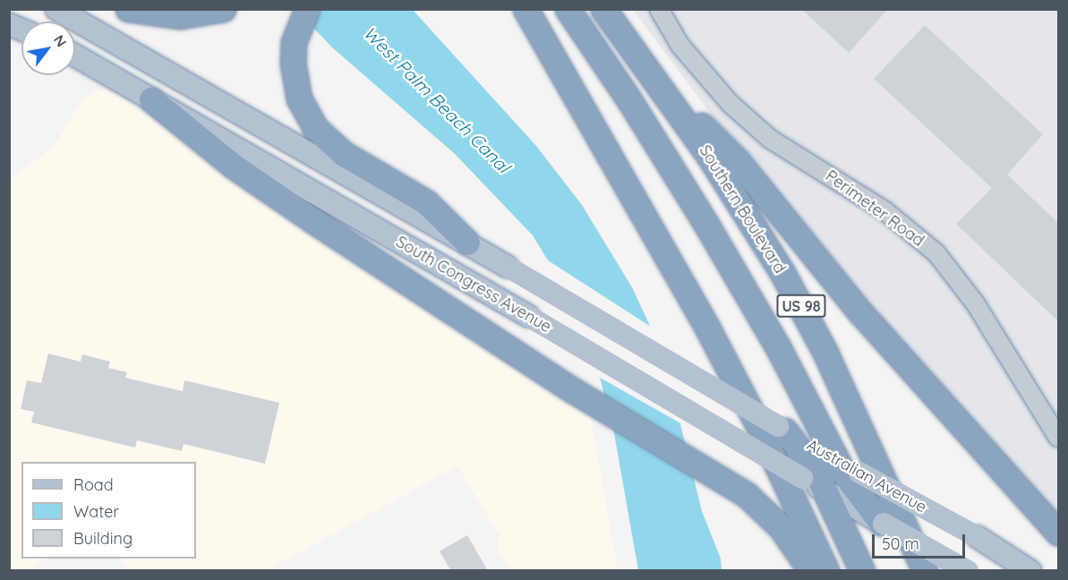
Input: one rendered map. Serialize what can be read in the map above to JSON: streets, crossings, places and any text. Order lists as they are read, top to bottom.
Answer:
{
  "streets": {
    "highway": ["Southern Boulevard", "US 98"],
    "main road": ["South Congress Avenue", "Australian Avenue"],
    "street": ["Perimeter Road"]
  },
  "crossings": [
    ["South Congress Avenue", "Australian Avenue"]
  ],
  "water": ["West Palm Beach Canal"],
  "legend": ["Road", "Water", "Building"],
  "scale_bar": "50 m",
  "north": "top right"
}
